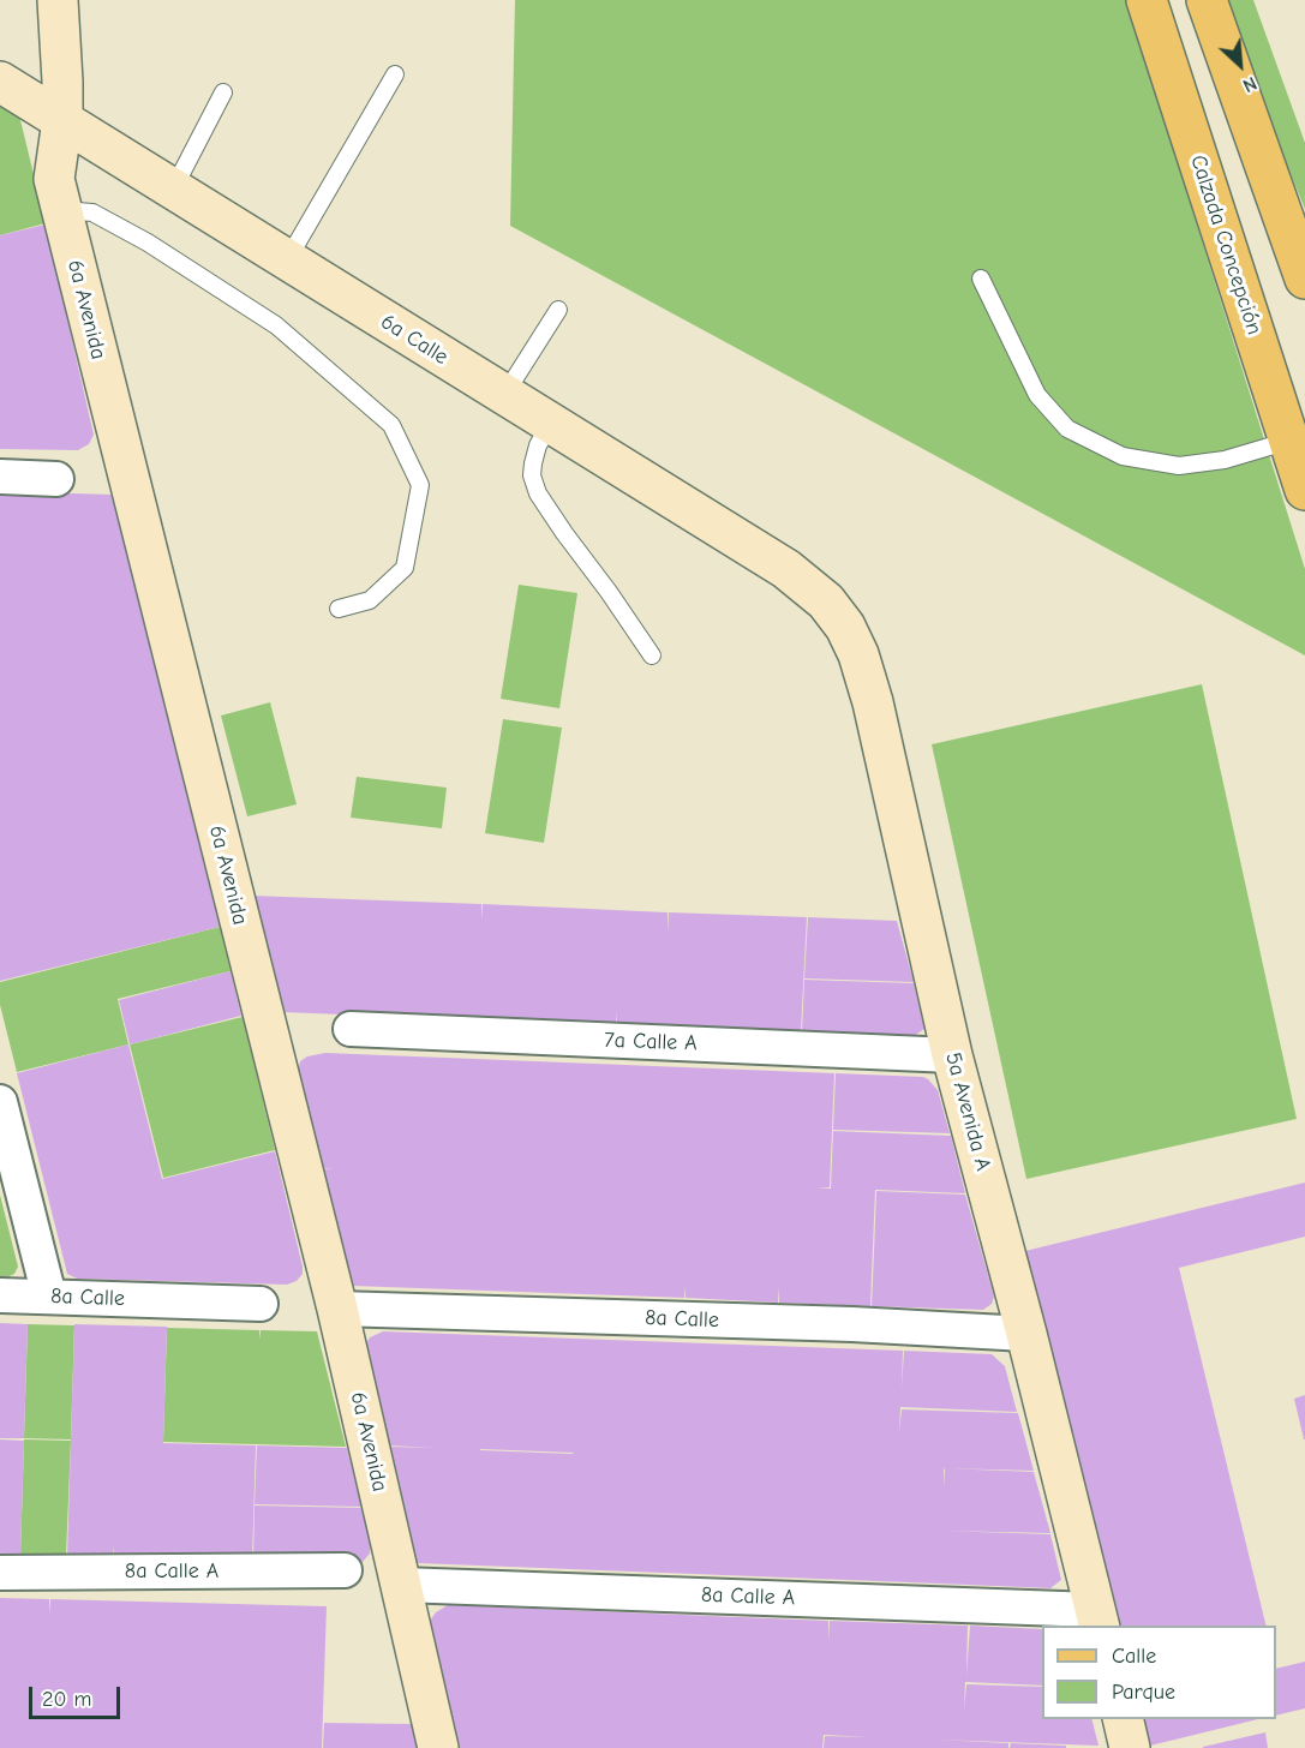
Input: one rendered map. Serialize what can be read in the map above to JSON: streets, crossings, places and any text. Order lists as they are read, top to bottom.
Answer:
{
  "streets": {
    "main road": [
      "Calzada Concepción",
      "6a Avenida",
      "6a Calle",
      "5a Avenida A"
    ],
    "street": ["7a Calle A", "8a Calle", "8a Calle A"]
  },
  "crossings": [
    ["6a Avenida", "6a Calle"],
    ["6a Avenida", "8a Calle"],
    ["6a Avenida", "8a Calle A"],
    ["6a Calle", "5a Avenida A"],
    ["7a Calle A", "5a Avenida A"],
    ["5a Avenida A", "8a Calle"],
    ["5a Avenida A", "8a Calle A"]
  ],
  "legend": ["Calle", "Parque"],
  "scale_bar": "20 m",
  "north": "bottom right"
}
